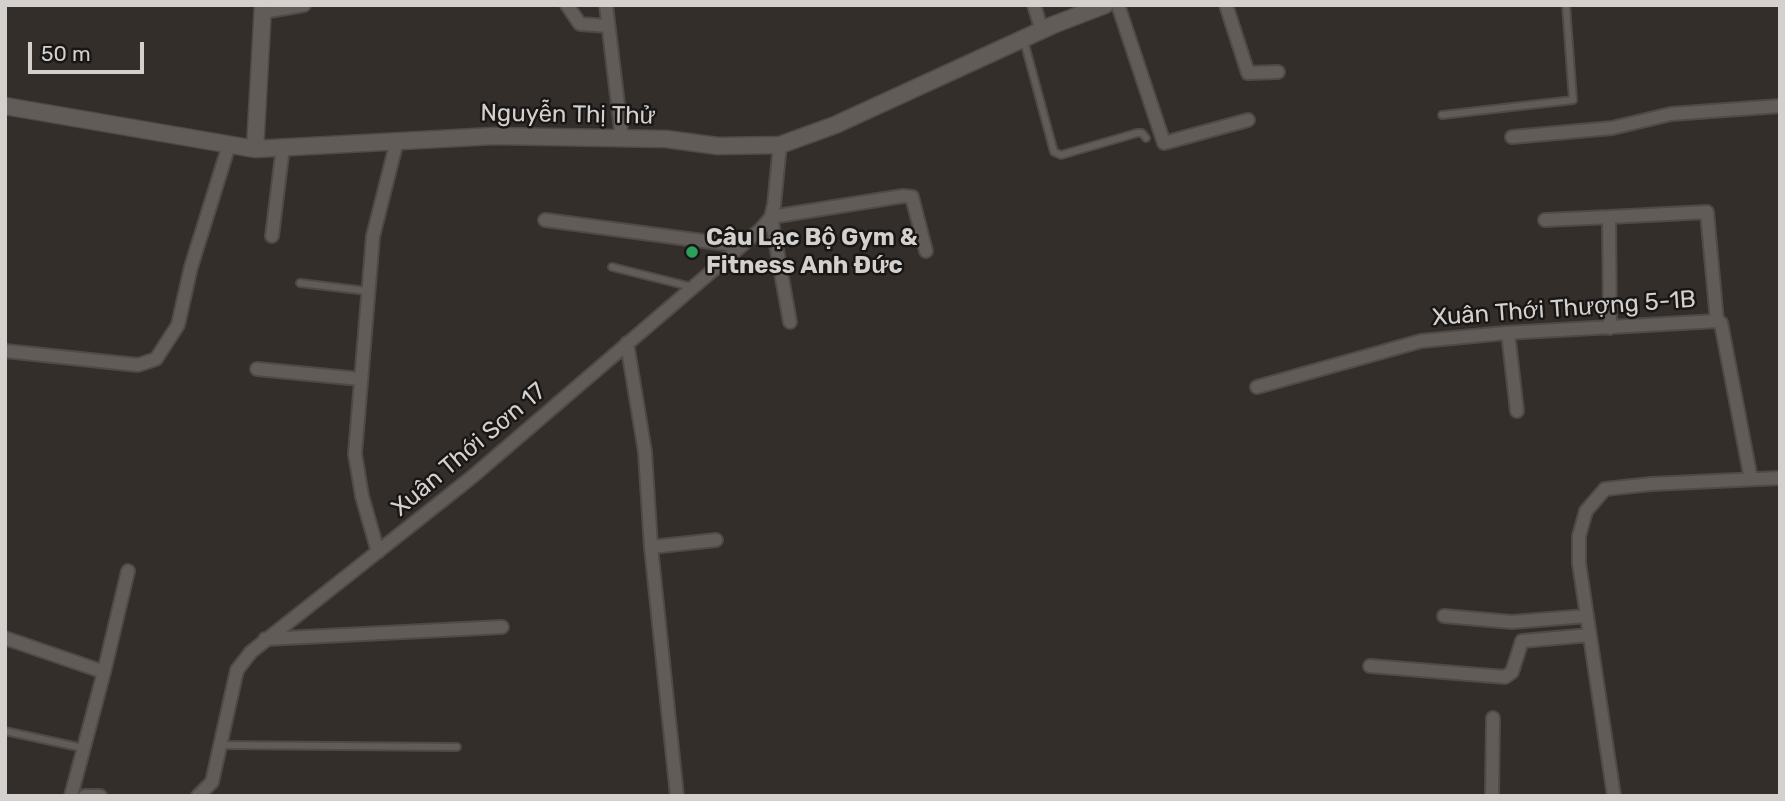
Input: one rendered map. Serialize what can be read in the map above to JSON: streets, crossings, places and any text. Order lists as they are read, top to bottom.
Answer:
{
  "streets": {
    "street": ["Nguyễn Thị Thử", "Xuân Thới Thượng 5-1B", "Xuân Thới Sơn 17"]
  },
  "places": ["Câu Lạc Bộ Gym & Fitness Anh Đức"],
  "scale_bar": "50 m"
}
